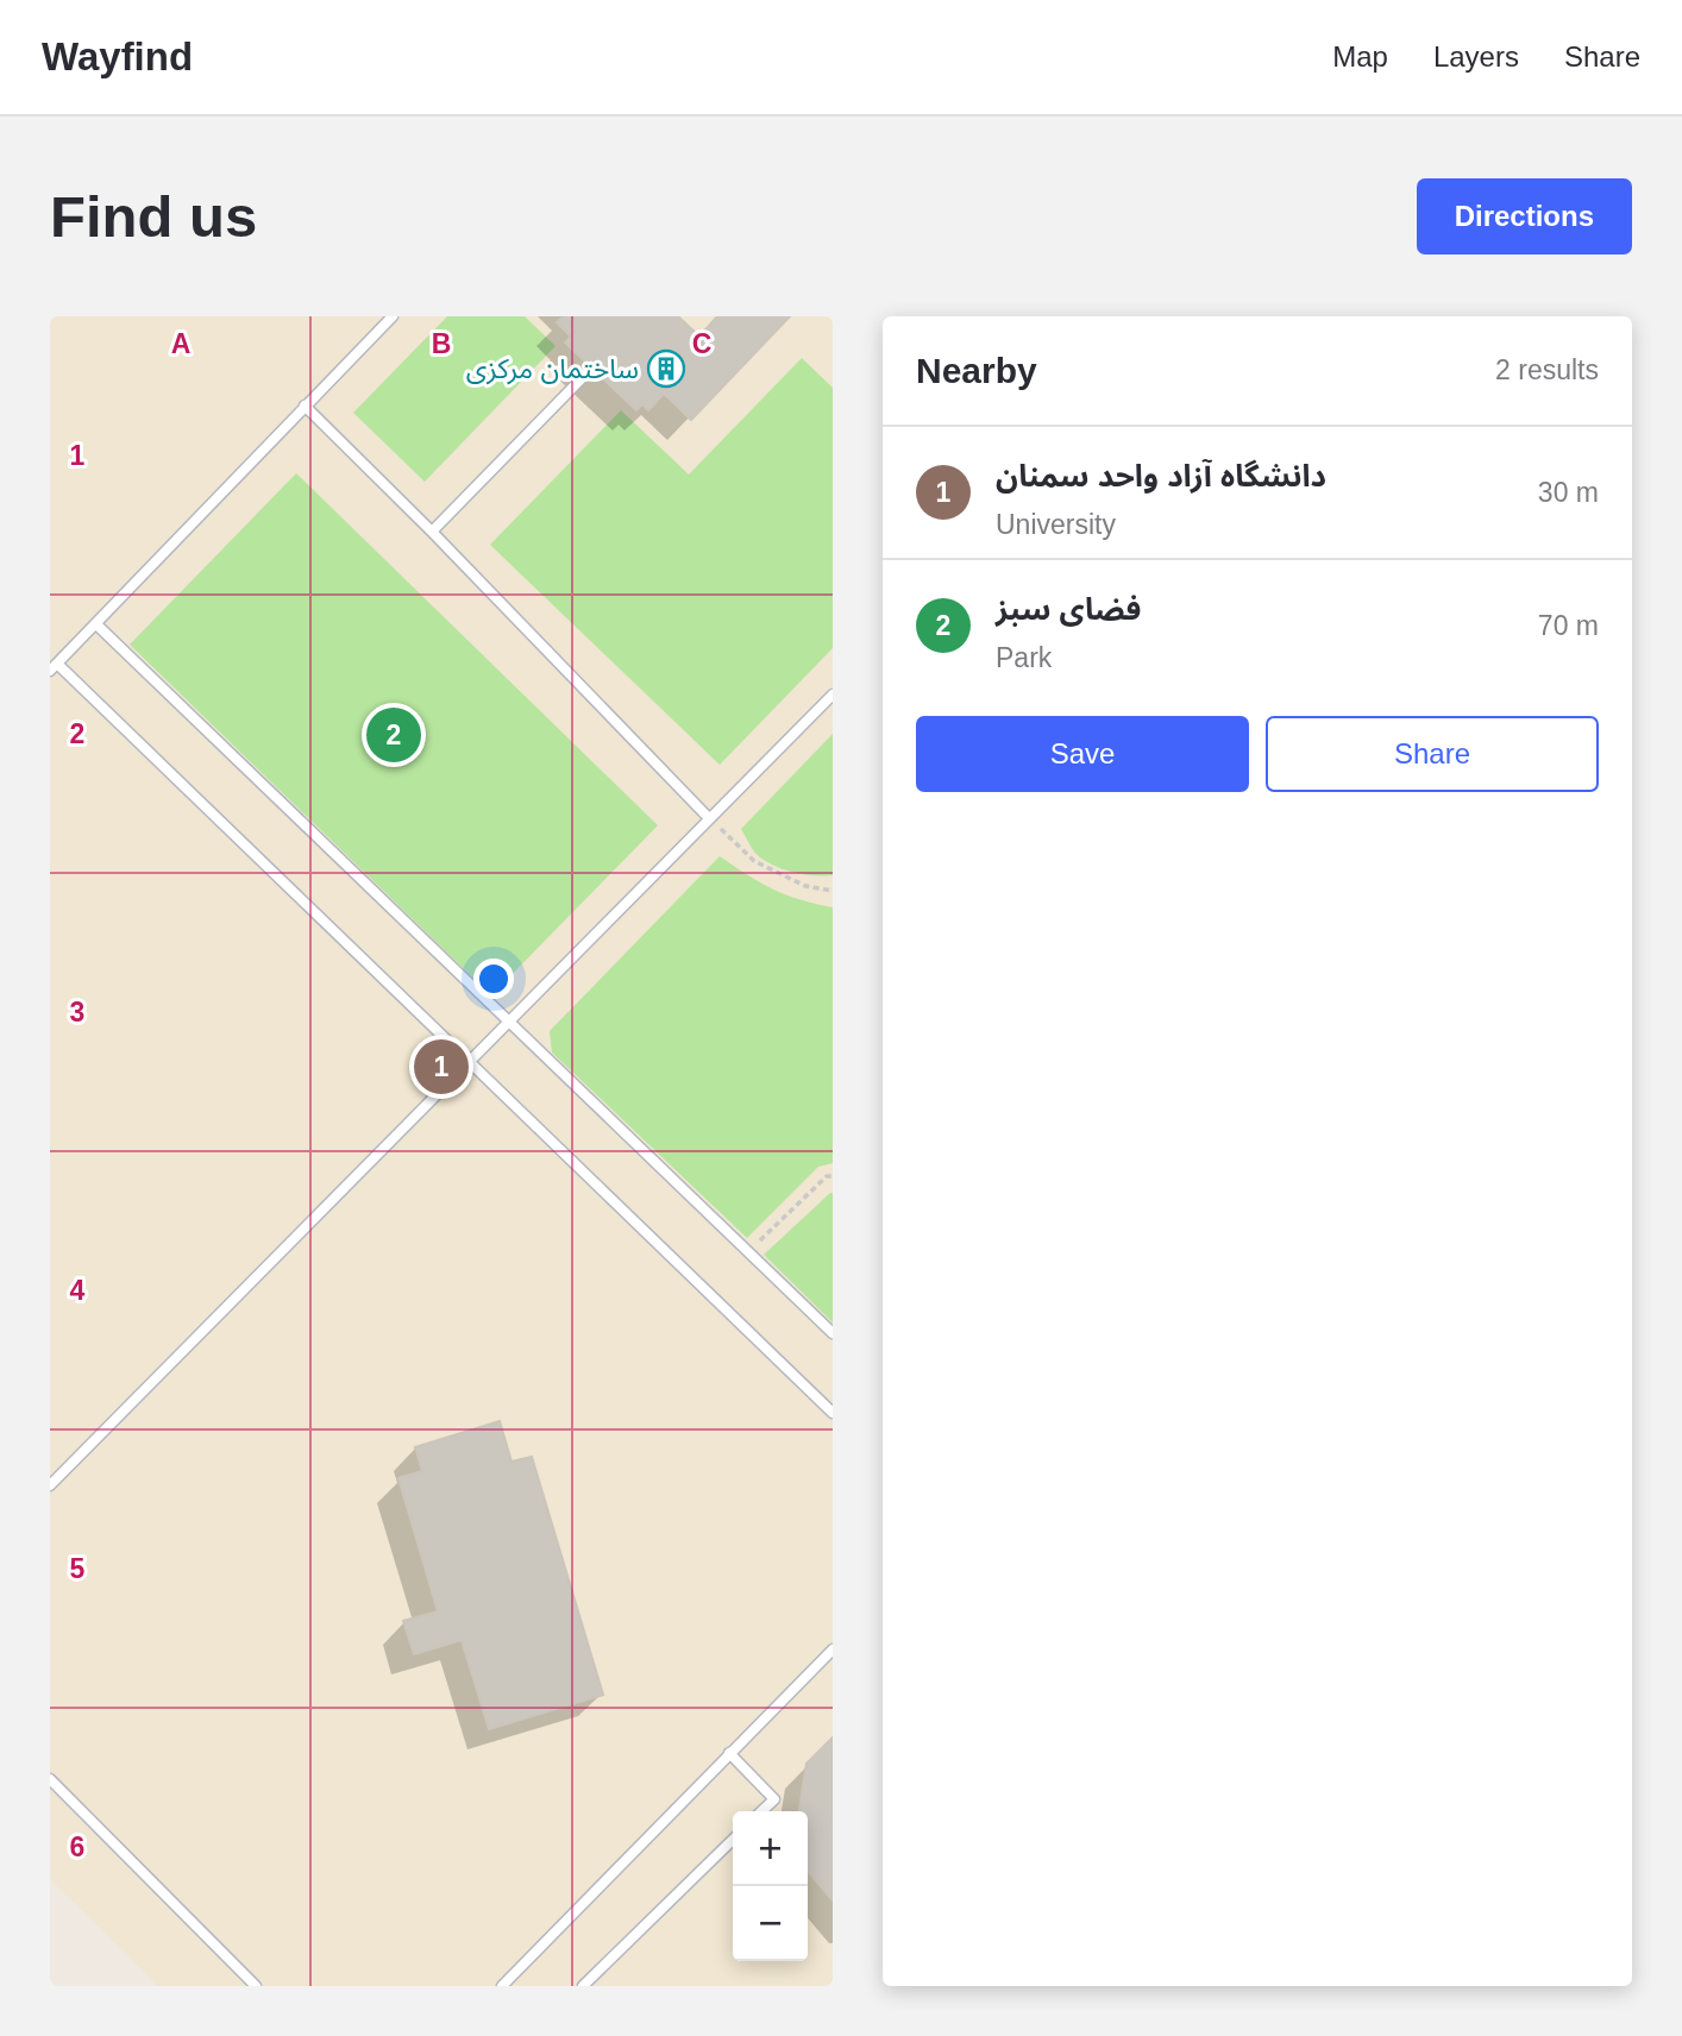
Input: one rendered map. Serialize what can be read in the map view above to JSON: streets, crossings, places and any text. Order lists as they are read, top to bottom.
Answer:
{
  "places": {
    "building": ["ساختمان مرکزی"]
  },
  "page": {
    "header": "Wayfind",
    "nav": ["Map", "Layers", "Share"],
    "buttons": [
      "Directions",
      ["Save", "Share"]
    ],
    "title": "Find us",
    "heading": ["Nearby", "2 results"],
    "list": [
      {
        "mark": "1",
        "name": "دانشگاه آزاد واحد سمنان",
        "note": "University",
        "value": "30 m"
      },
      {
        "mark": "2",
        "name": "فضای سبز",
        "note": "Park",
        "value": "70 m"
      }
    ],
    "pins": ["2", "1"],
    "map_buttons": ["+", "−"]
  },
  "grid": {
    "columns": ["A", "B", "C"],
    "rows": [
      "1",
      "2",
      "3",
      "4",
      "5",
      "6"
    ]
  }
}
